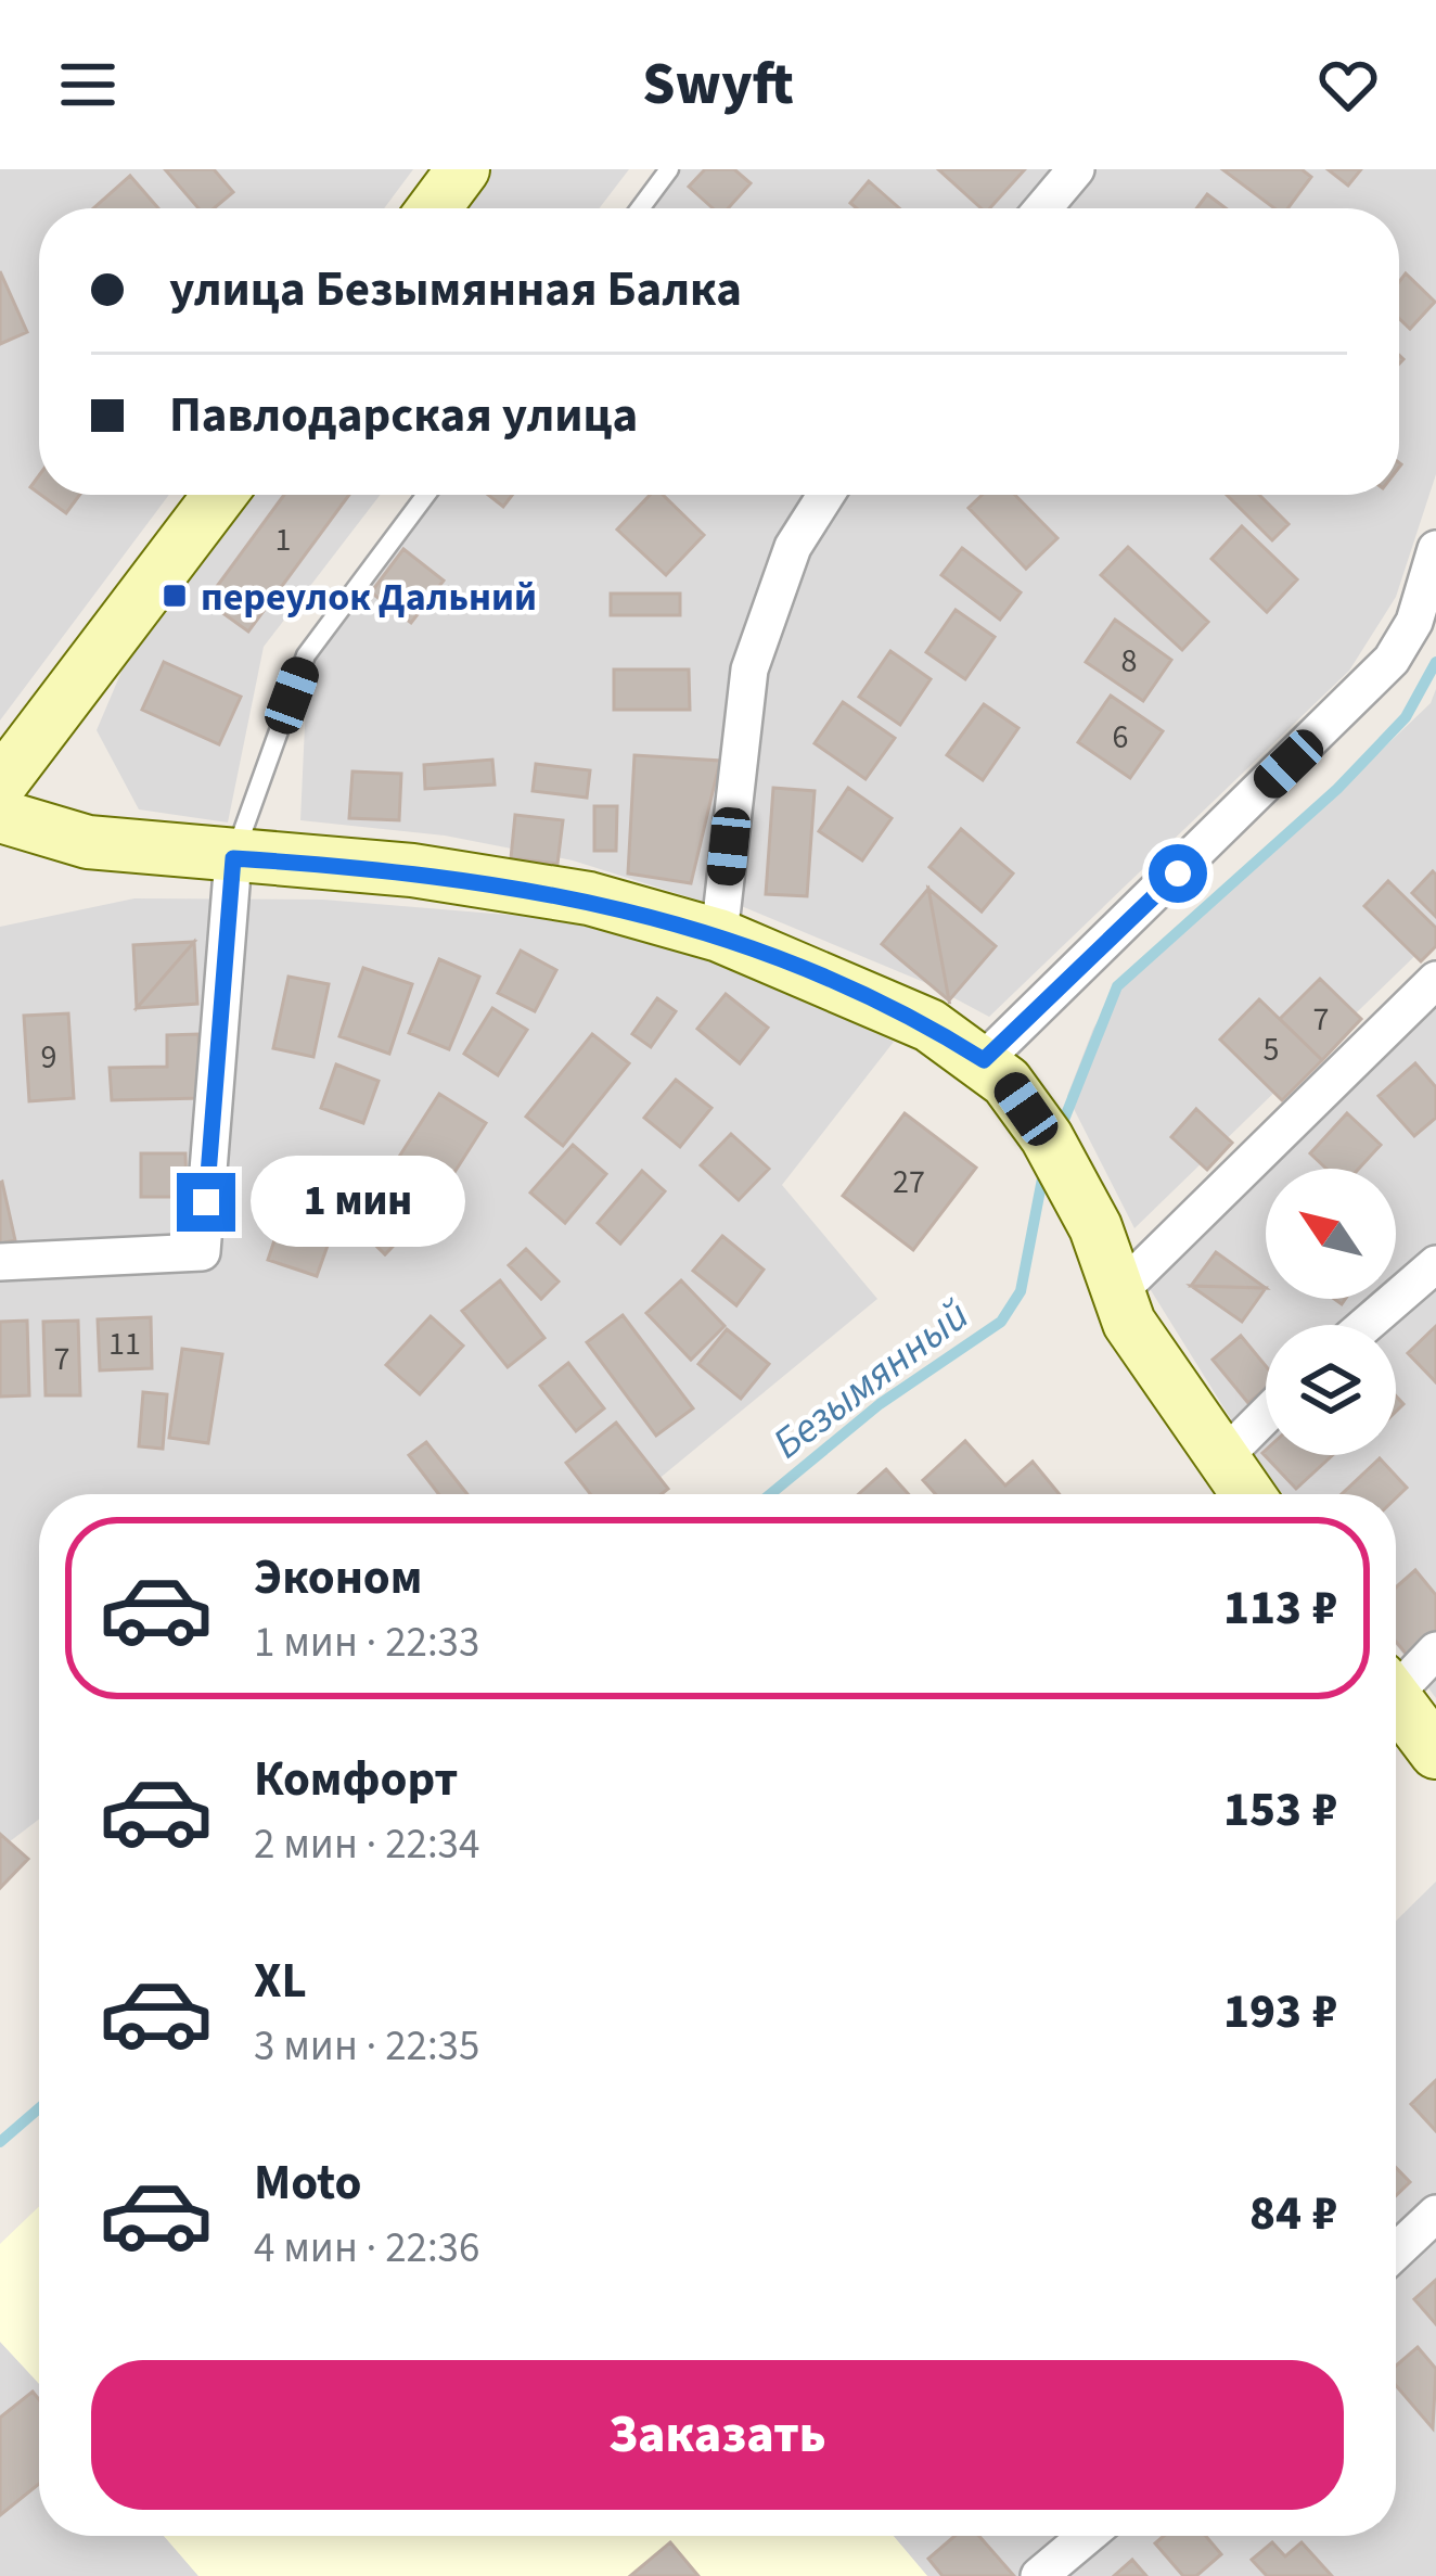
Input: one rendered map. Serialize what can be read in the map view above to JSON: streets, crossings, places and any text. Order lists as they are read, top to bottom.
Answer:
{
  "water": ["Безымянный"],
  "places": {
    "transit": ["переулок Дальний"]
  },
  "house_numbers": [
    "1",
    "8",
    "6",
    "7",
    "5",
    "9",
    "27",
    "11",
    "7"
  ],
  "north": "top left",
  "page": {
    "header": "Swyft",
    "banner": ["улица Безымянная Балка", "Павлодарская улица"],
    "bubble": "1 мин",
    "list": [
      {
        "name": "Эконом",
        "note": "1 мин · 22:33",
        "value": "113 ₽"
      },
      {
        "name": "Комфорт",
        "note": "2 мин · 22:34",
        "value": "153 ₽"
      },
      {
        "name": "XL",
        "note": "3 мин · 22:35",
        "value": "193 ₽"
      },
      {
        "name": "Moto",
        "note": "4 мин · 22:36",
        "value": "84 ₽"
      }
    ],
    "buttons": "Заказать"
  }
}
